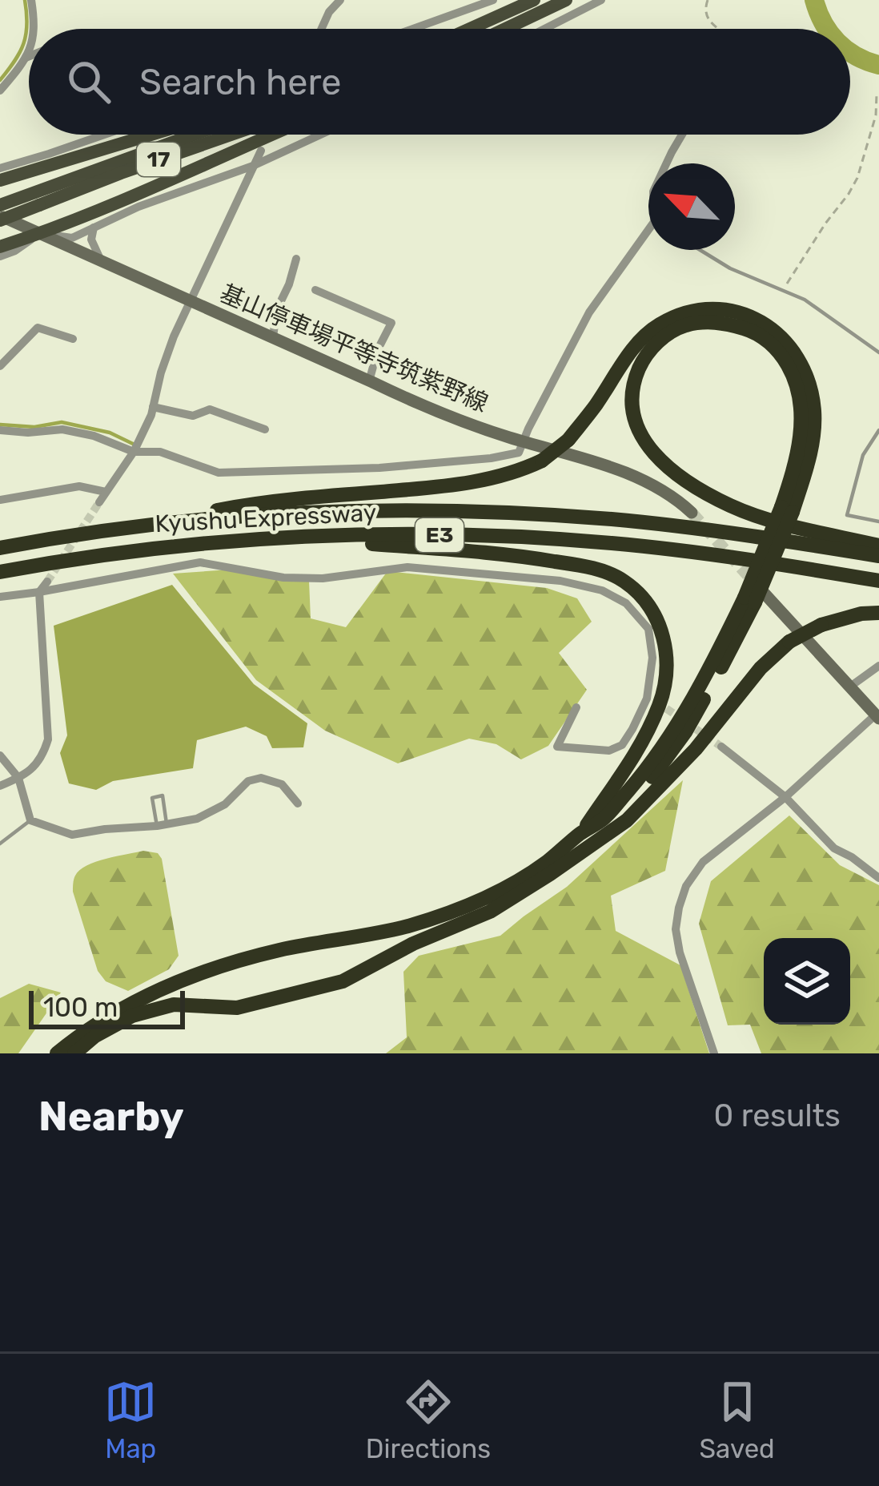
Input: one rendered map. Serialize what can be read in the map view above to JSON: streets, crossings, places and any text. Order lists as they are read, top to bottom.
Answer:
{
  "streets": {
    "highway": ["Kyushu Expressway", "E3"],
    "main road": ["17", "基山停車場平等寺筑紫野線"]
  },
  "crossings": [
    ["17", "基山停車場平等寺筑紫野線"]
  ],
  "scale_bar": "100 m",
  "north": "top left",
  "page": {
    "search": "Search here",
    "scale": "100 m",
    "heading": ["Nearby", "0 results"],
    "nav": ["Map", "Directions", "Saved"]
  }
}
